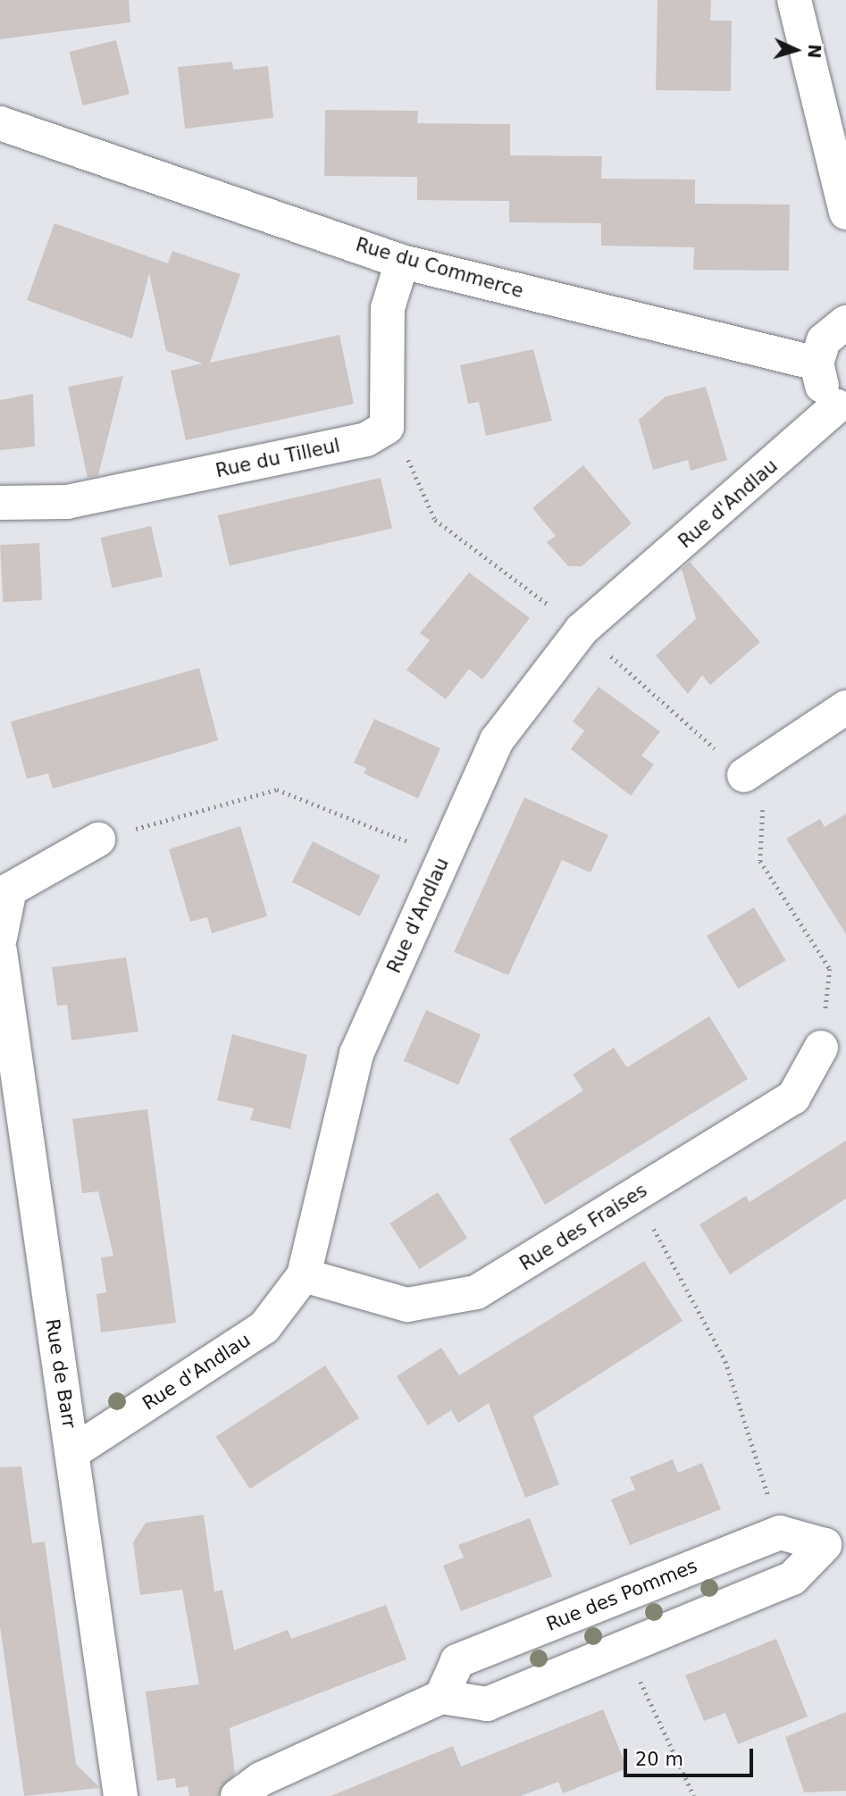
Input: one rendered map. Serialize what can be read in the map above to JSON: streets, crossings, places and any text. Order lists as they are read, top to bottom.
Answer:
{
  "streets": {
    "street": [
      "Rue du Commerce",
      "Rue du Tilleul",
      "Rue d'Andlau",
      "Rue des Fraises",
      "Rue de Barr",
      "Rue des Pommes"
    ]
  },
  "crossings": [
    ["Rue d'Andlau", "Rue des Fraises"],
    ["Rue d'Andlau", "Rue de Barr"]
  ],
  "scale_bar": "20 m",
  "north": "right"
}
